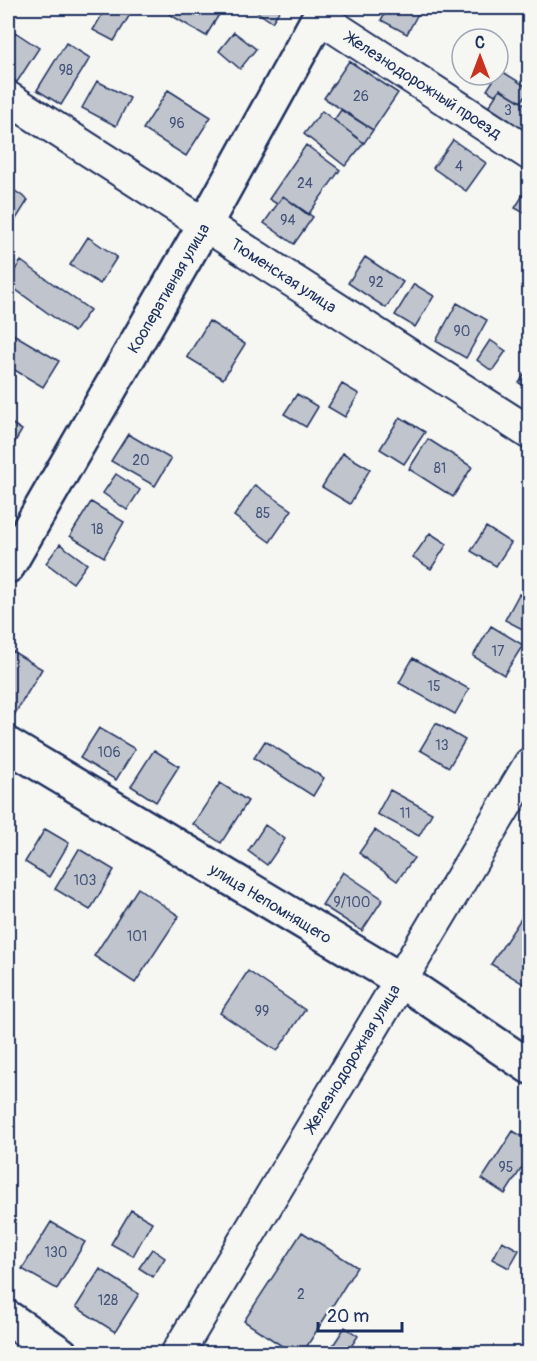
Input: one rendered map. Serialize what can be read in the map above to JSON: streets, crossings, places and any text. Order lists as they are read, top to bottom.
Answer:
{
  "streets": {
    "street": [
      "Железнодорожный проезд",
      "Тюменская улица",
      "Кооперативная улица",
      "улица Непомнящего",
      "Железнодорожная улица"
    ]
  },
  "crossings": [
    ["Железнодорожный проезд", "Кооперативная улица"],
    ["Тюменская улица", "Кооперативная улица"],
    ["улица Непомнящего", "Железнодорожная улица"]
  ],
  "house_numbers": [
    "98",
    "26",
    "3",
    "96",
    "4",
    "24",
    "94",
    "92",
    "90",
    "20",
    "81",
    "85",
    "18",
    "17",
    "15",
    "13",
    "106",
    "11",
    "103",
    "9/100",
    "101",
    "99",
    "95",
    "130",
    "2",
    "128"
  ],
  "scale_bar": "20 m",
  "north": "top"
}
